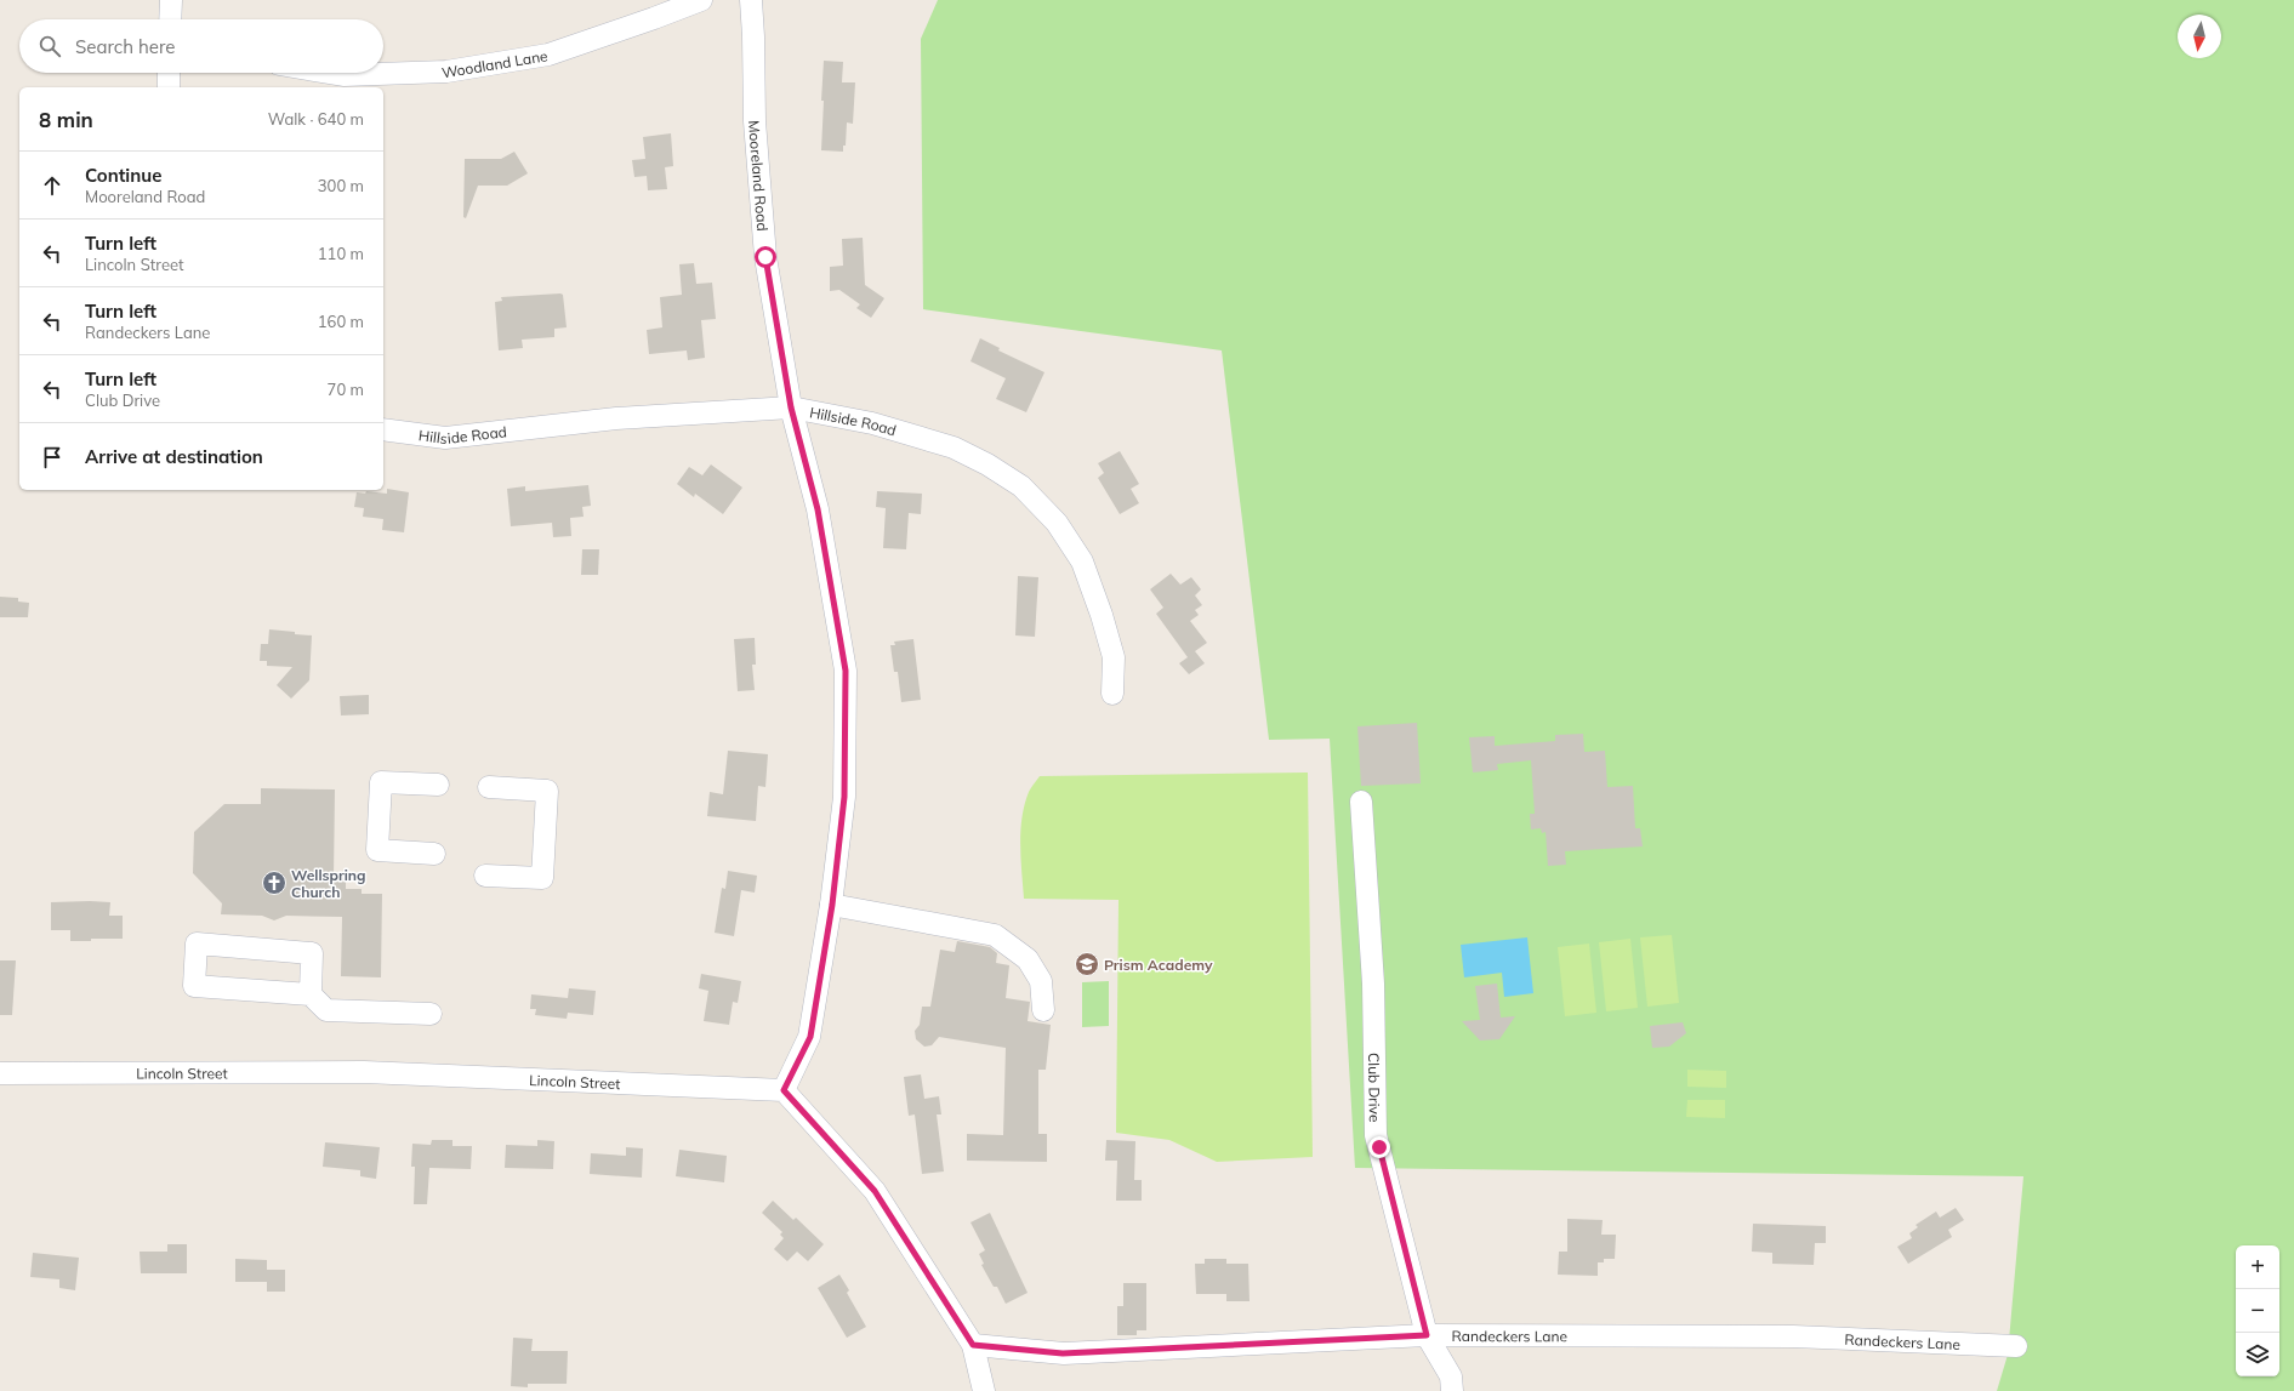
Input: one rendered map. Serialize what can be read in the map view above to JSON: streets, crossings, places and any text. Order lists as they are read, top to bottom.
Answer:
{
  "streets": {
    "street": [
      "Woodland Lane",
      "Mooreland Road",
      "Hillside Road",
      "Lincoln Street",
      "Club Drive",
      "Randeckers Lane"
    ]
  },
  "crossings": [
    ["Mooreland Road", "Hillside Road"],
    ["Mooreland Road", "Lincoln Street"],
    ["Club Drive", "Randeckers Lane"]
  ],
  "places": {
    "church": ["Wellspring Church"],
    "school or university": ["Prism Academy"]
  },
  "north": "bottom",
  "page": {
    "search": "Search here",
    "heading": ["8 min", "Walk · 640 m"],
    "list": [
      ["Continue", "Mooreland Road", "300 m"],
      ["Turn left", "Lincoln Street", "110 m"],
      ["Turn left", "Randeckers Lane", "160 m"],
      ["Turn left", "Club Drive", "70 m"],
      "Arrive at destination"
    ],
    "map_buttons": ["+", "−"]
  }
}
